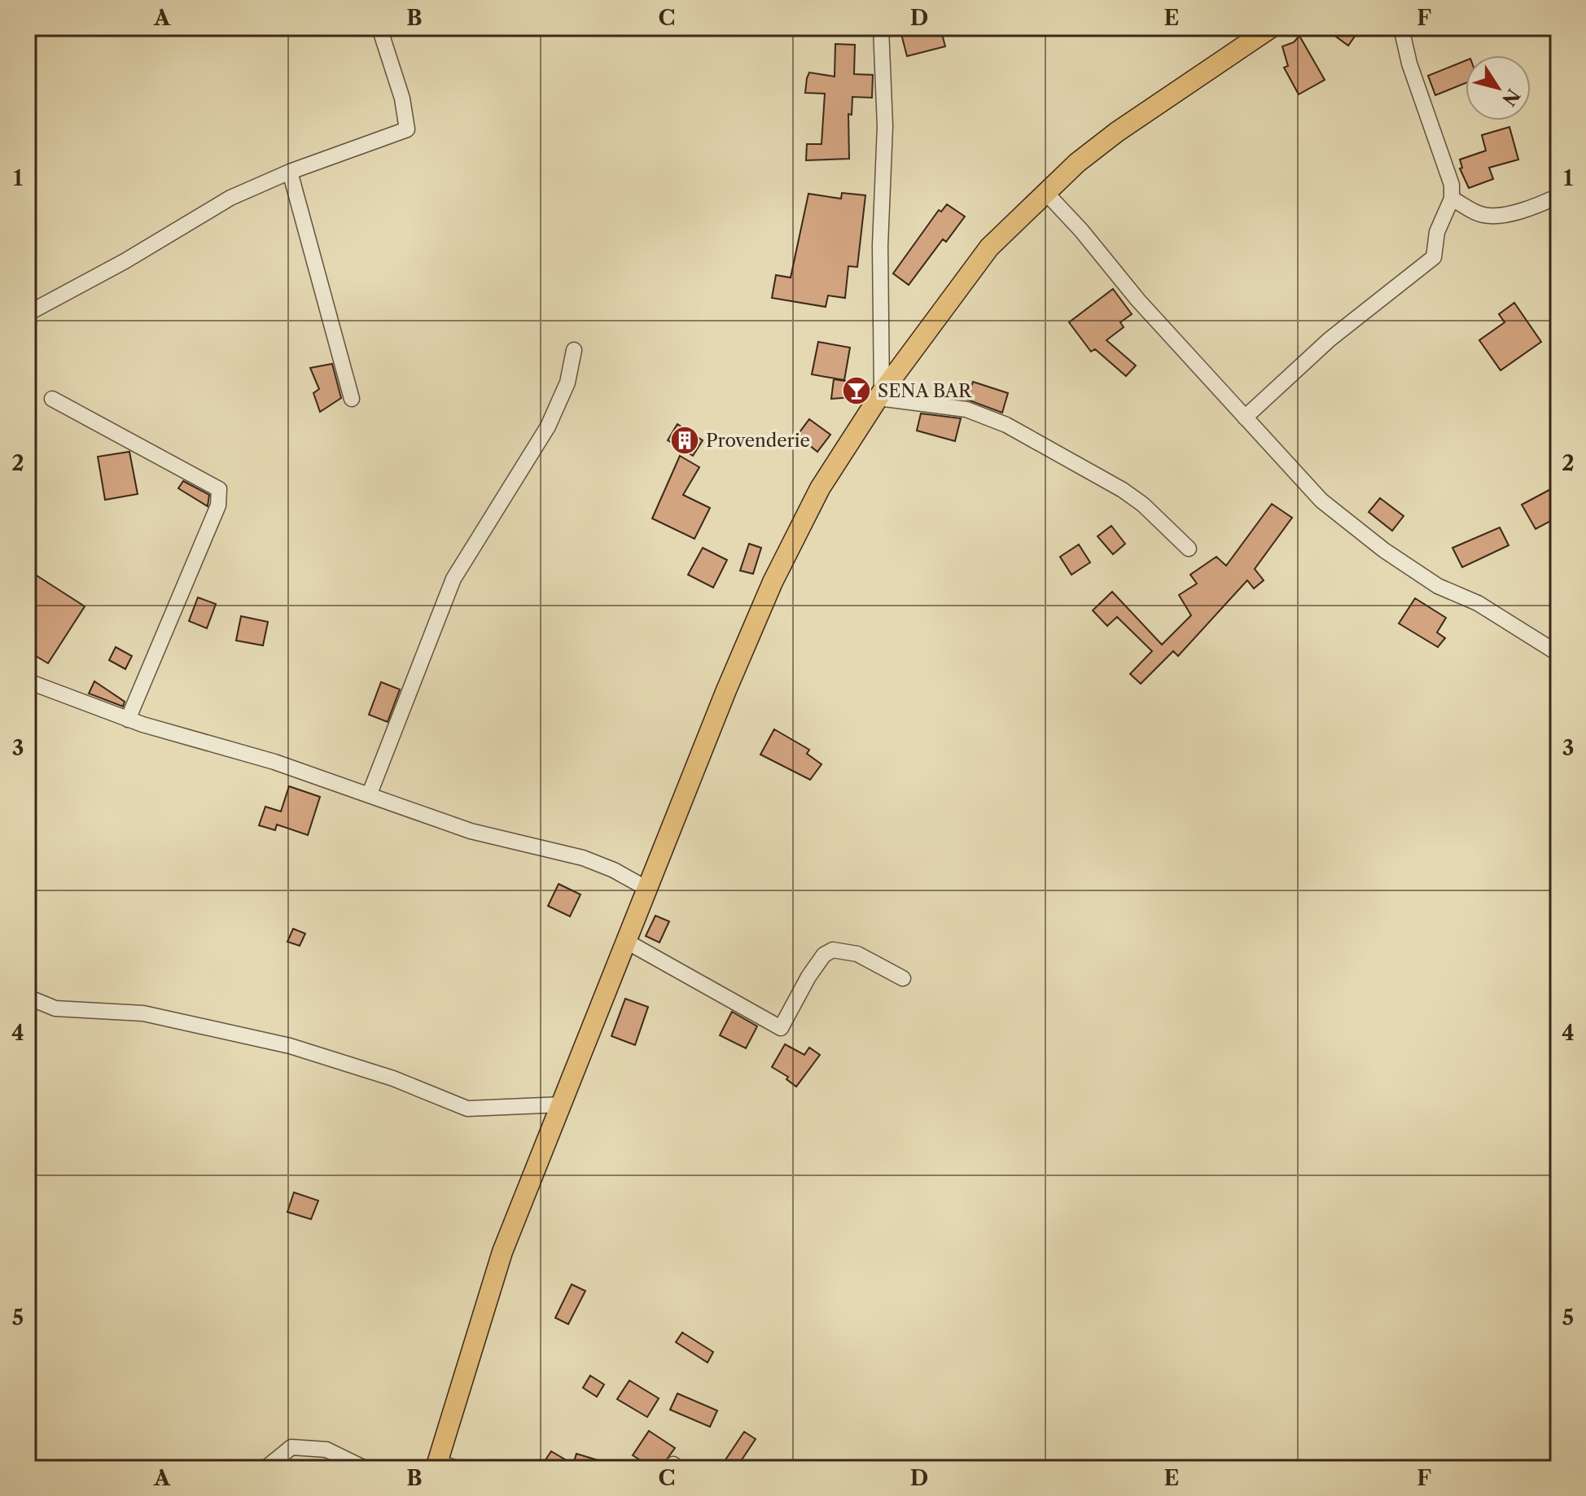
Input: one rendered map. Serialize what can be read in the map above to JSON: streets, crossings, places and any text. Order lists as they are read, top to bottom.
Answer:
{
  "places": {
    "bar": ["SENA BAR"],
    "building": ["Provenderie"]
  },
  "north": "bottom right",
  "grid": {
    "columns": [
      "A",
      "B",
      "C",
      "D",
      "E",
      "F"
    ],
    "rows": [
      "1",
      "2",
      "3",
      "4",
      "5"
    ]
  }
}
